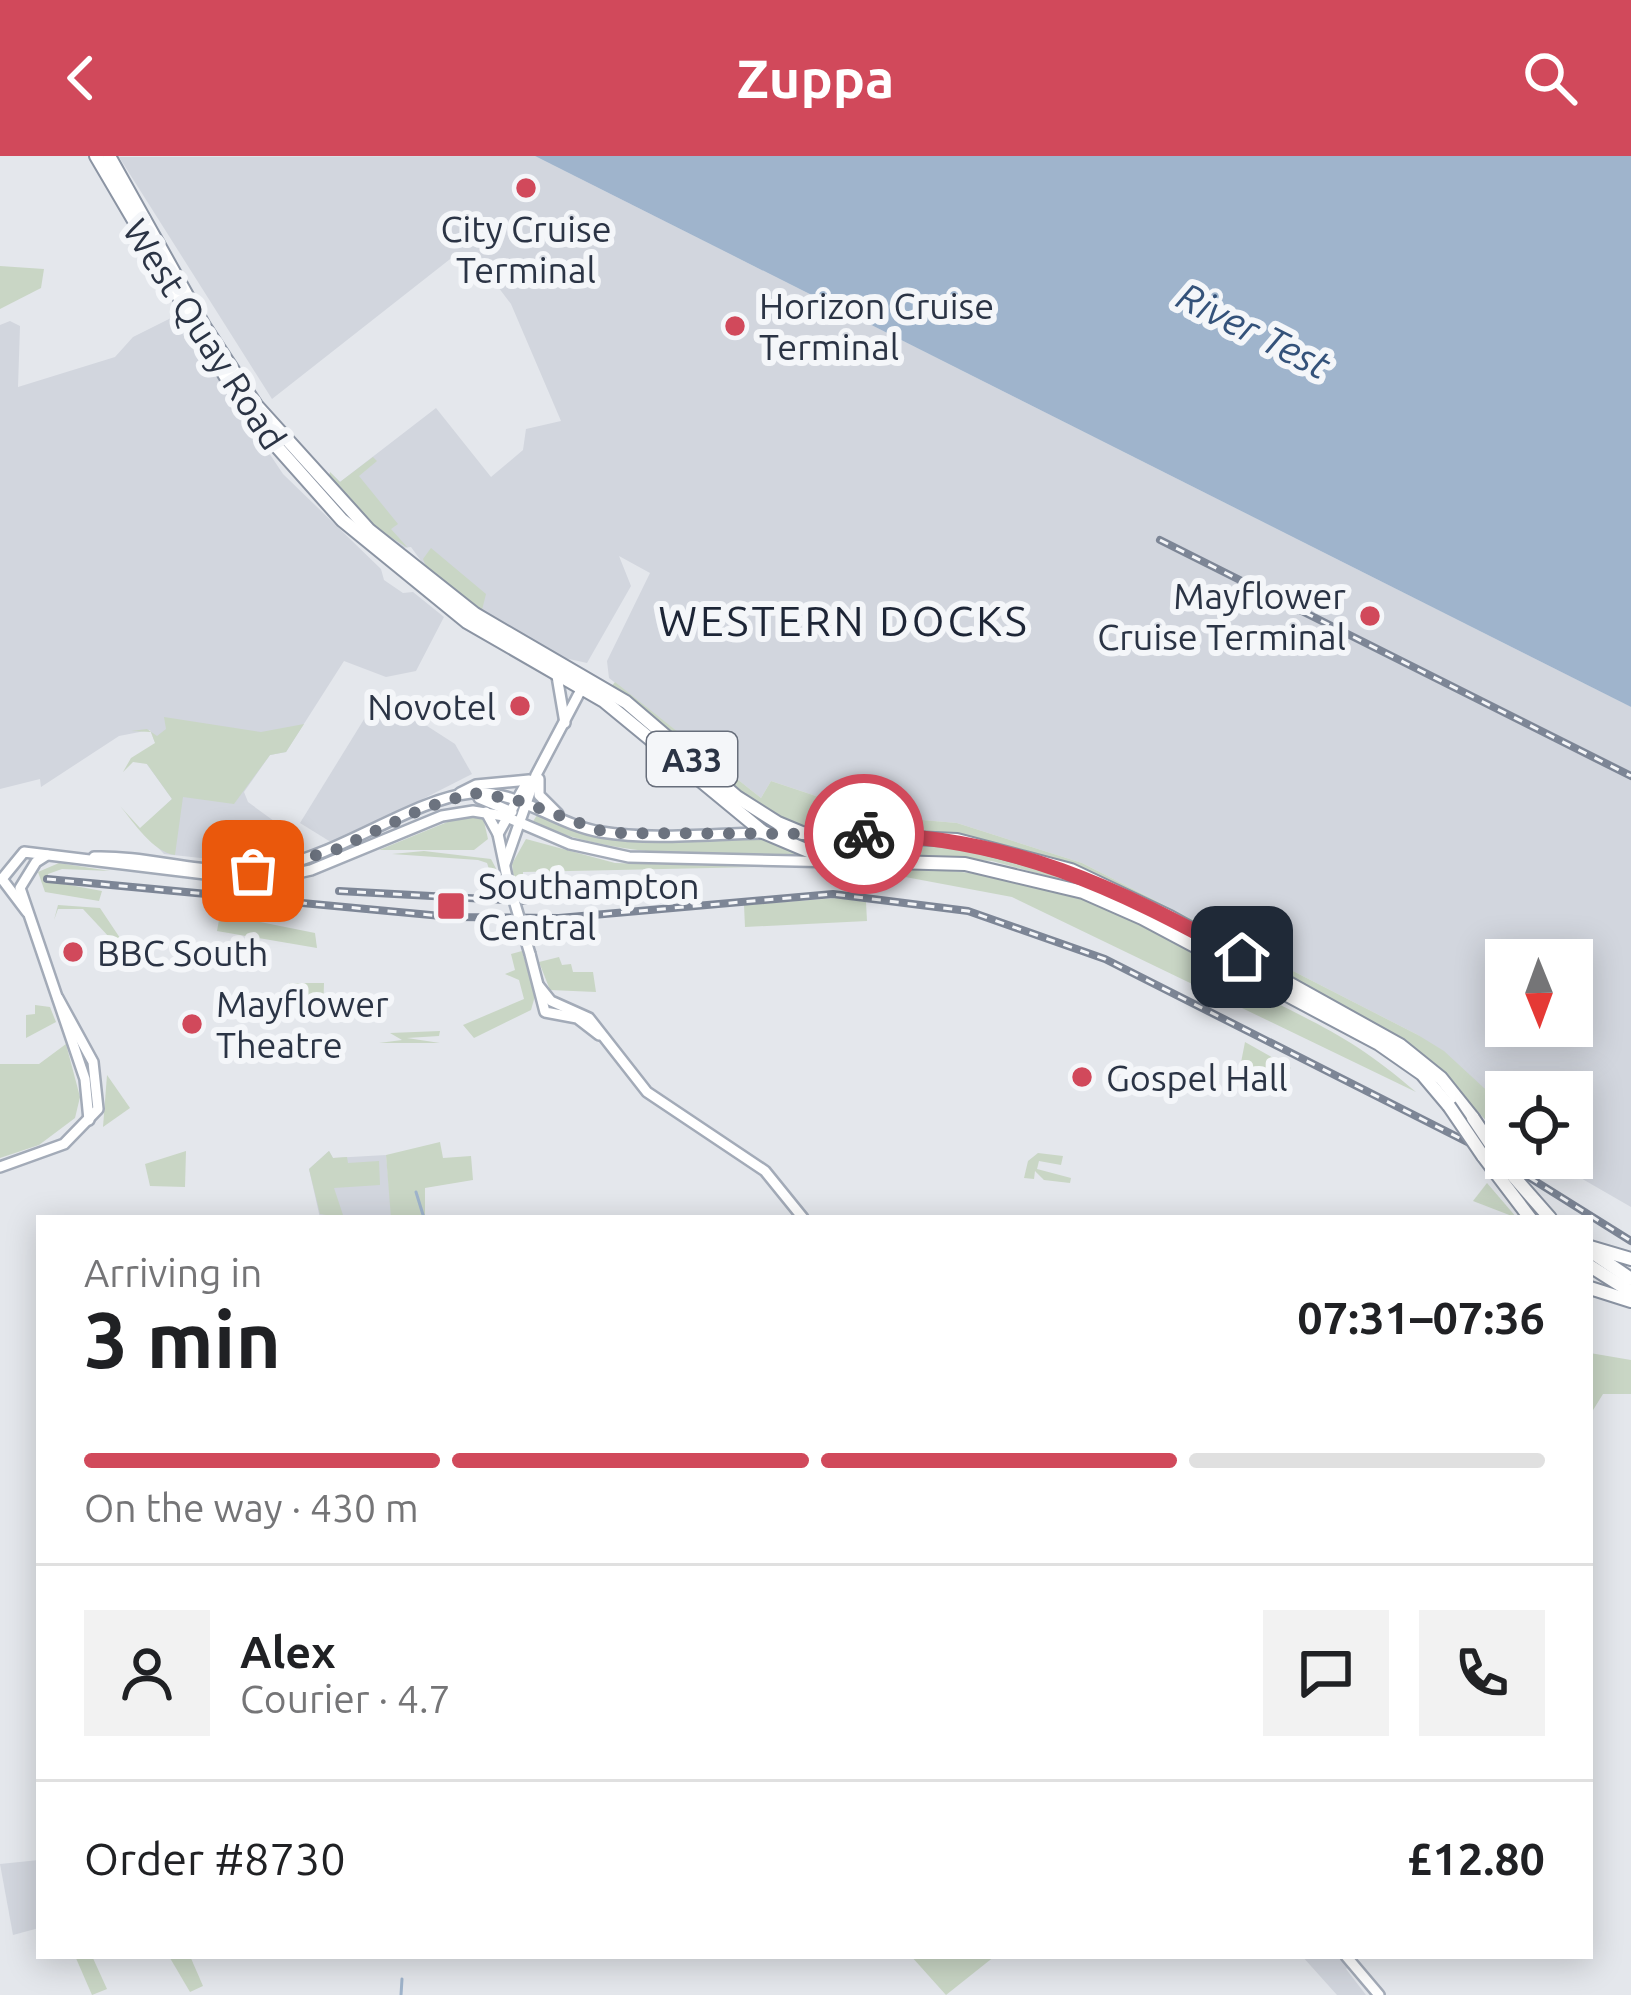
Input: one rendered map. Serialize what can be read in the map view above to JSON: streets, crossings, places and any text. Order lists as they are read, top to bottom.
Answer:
{
  "streets": {
    "highway": ["West Quay Road", "A33"]
  },
  "crossings": [
    ["West Quay Road", "A33"]
  ],
  "districts": ["WESTERN DOCKS"],
  "water": ["River Test"],
  "places": {
    "other": [
      "City Cruise Terminal",
      "Horizon Cruise Terminal",
      "Mayflower Cruise Terminal",
      "Novotel",
      "BBC South",
      "Mayflower Theatre",
      "Gospel Hall"
    ],
    "transit": ["Southampton Central"]
  },
  "north": "bottom",
  "page": {
    "header": "Zuppa",
    "heading": ["3 min", "Arriving in", "07:31–07:36"],
    "panel": [
      "Alex",
      "Courier · 4.7",
      "Order #8730",
      "£12.80"
    ],
    "bar": "On the way · 430 m"
  }
}
